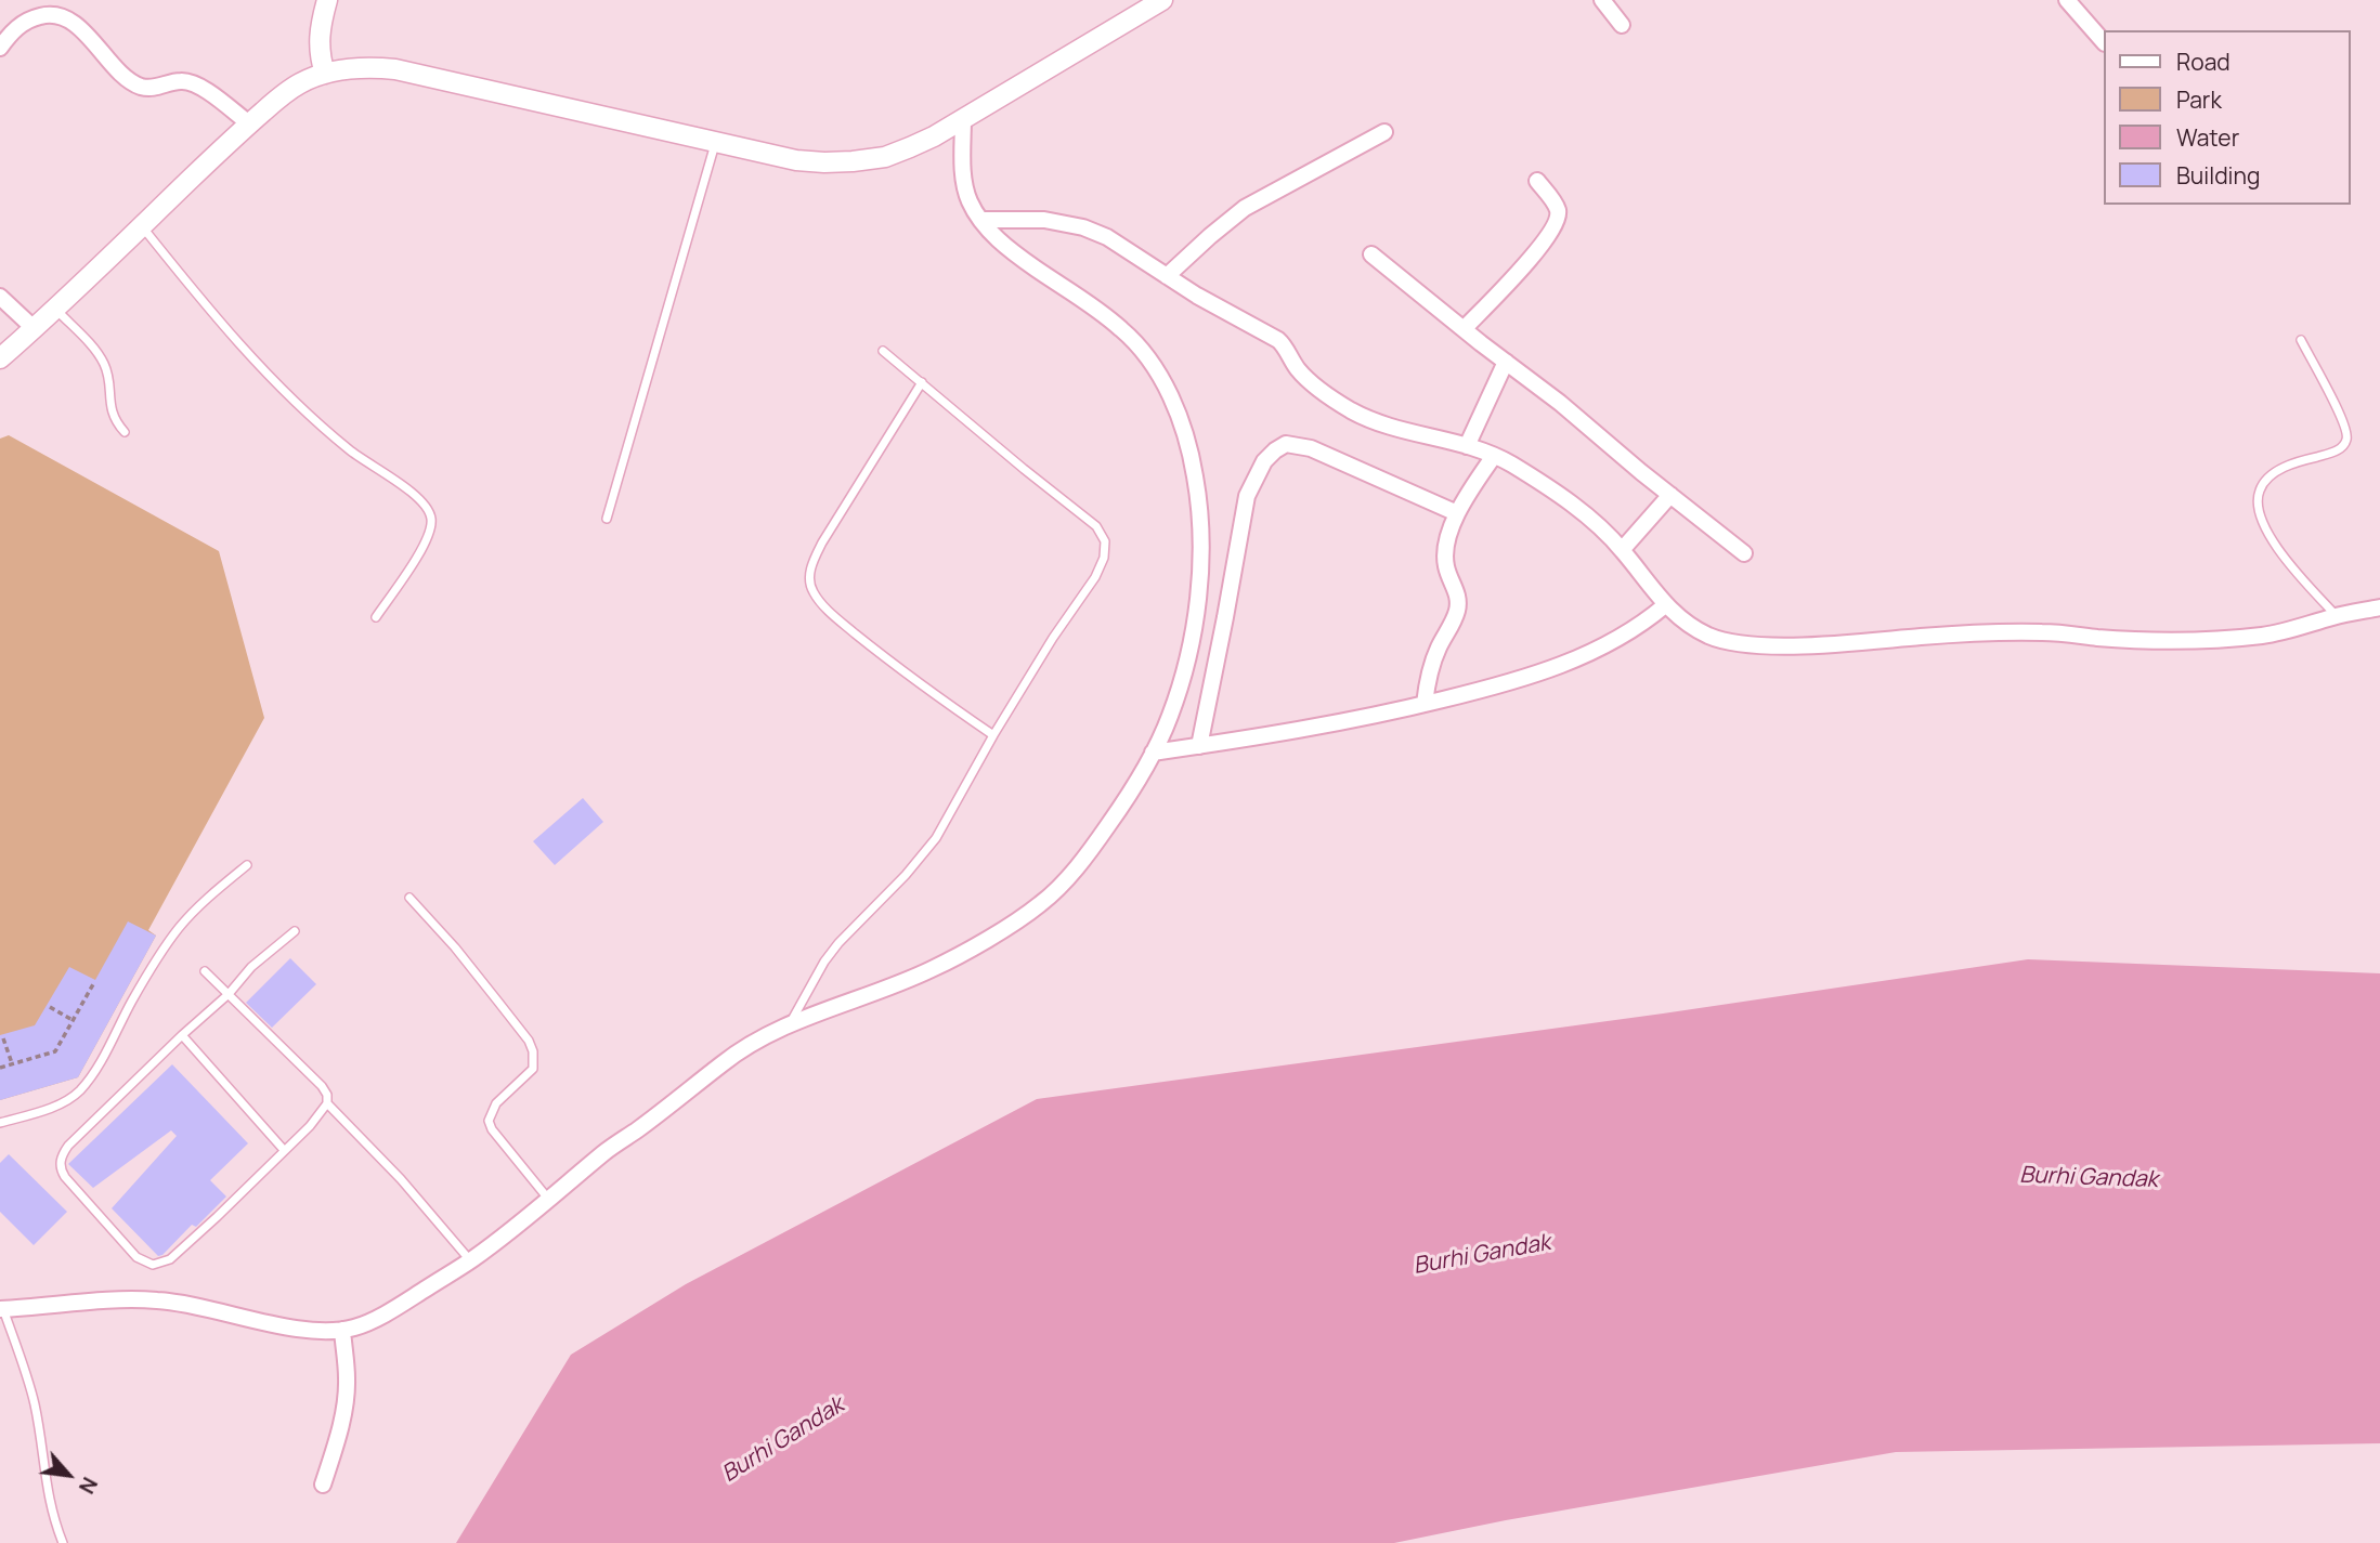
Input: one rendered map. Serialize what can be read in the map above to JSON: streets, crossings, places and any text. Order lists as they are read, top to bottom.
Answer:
{
  "water": ["Burhi Gandak"],
  "legend": [
    "Road",
    "Park",
    "Water",
    "Building"
  ],
  "north": "bottom right"
}
